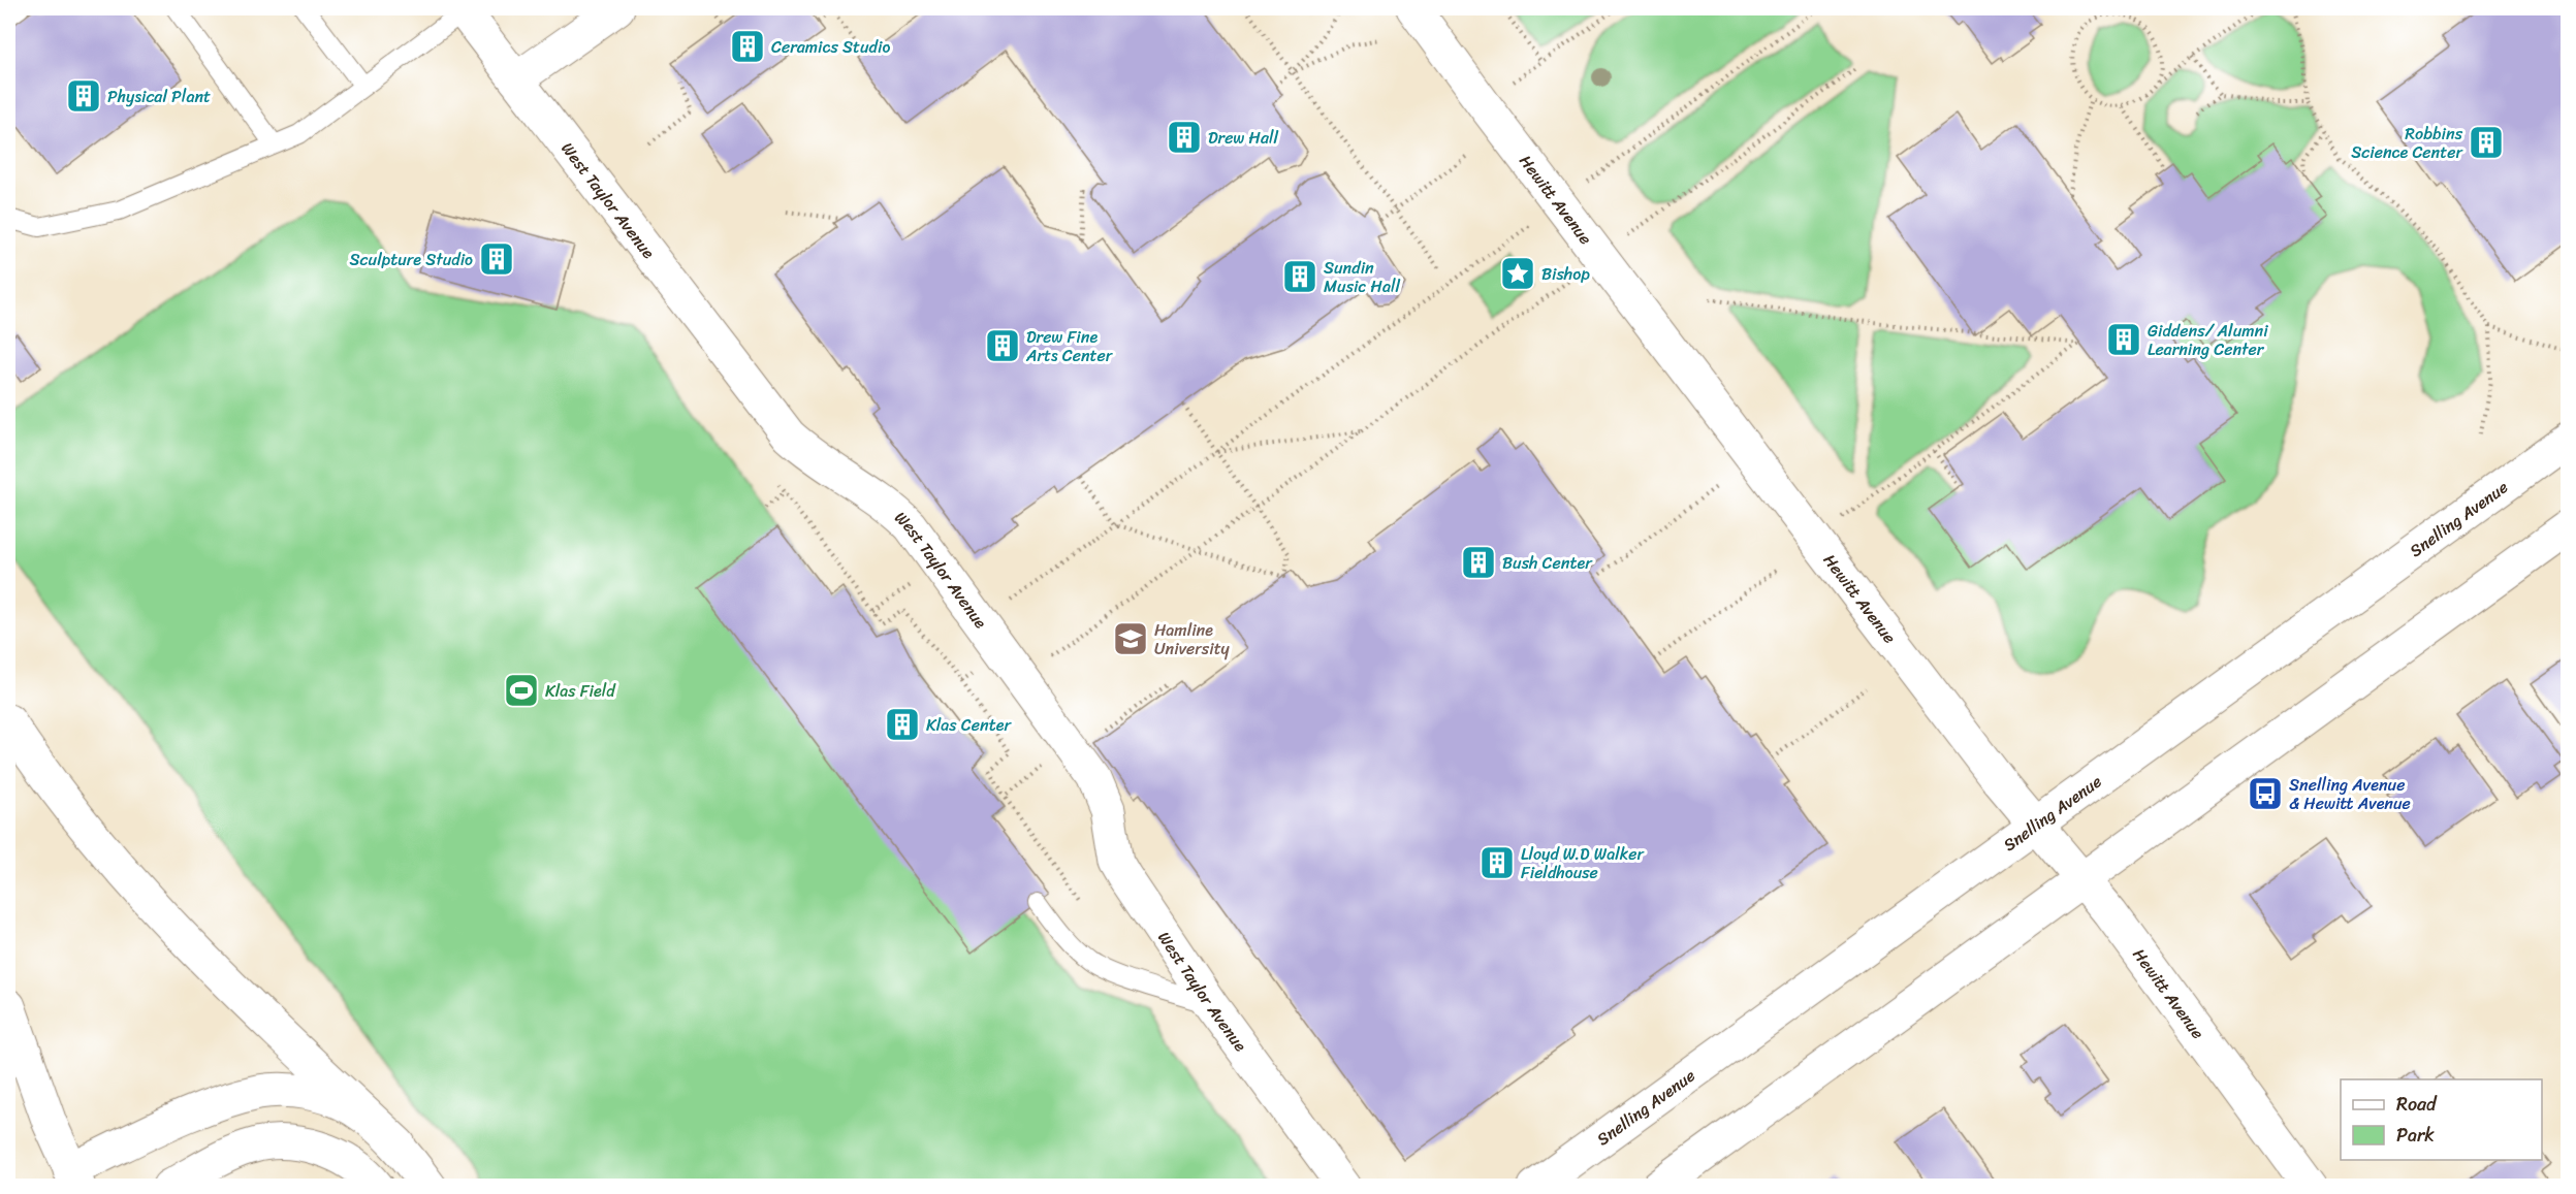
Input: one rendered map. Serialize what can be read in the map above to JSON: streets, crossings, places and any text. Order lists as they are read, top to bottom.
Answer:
{
  "streets": {
    "main road": ["West Taylor Avenue", "Hewitt Avenue", "Snelling Avenue"]
  },
  "crossings": [
    ["Hewitt Avenue", "Snelling Avenue"]
  ],
  "places": {
    "building": [
      "Ceramics Studio",
      "Physical Plant",
      "Drew Hall",
      "Robbins Science Center",
      "Sculpture Studio",
      "Sundin Music Hall",
      "Giddens/ Alumni Learning Center",
      "Drew Fine Arts Center",
      "Bush Center",
      "Klas Center",
      "Lloyd W.D Walker Fieldhouse"
    ],
    "place": ["Bishop"],
    "school or university": ["Hamline University"],
    "sports": ["Klas Field"],
    "bus stop": ["Snelling Avenue & Hewitt Avenue"]
  },
  "legend": ["Road", "Park"]
}
